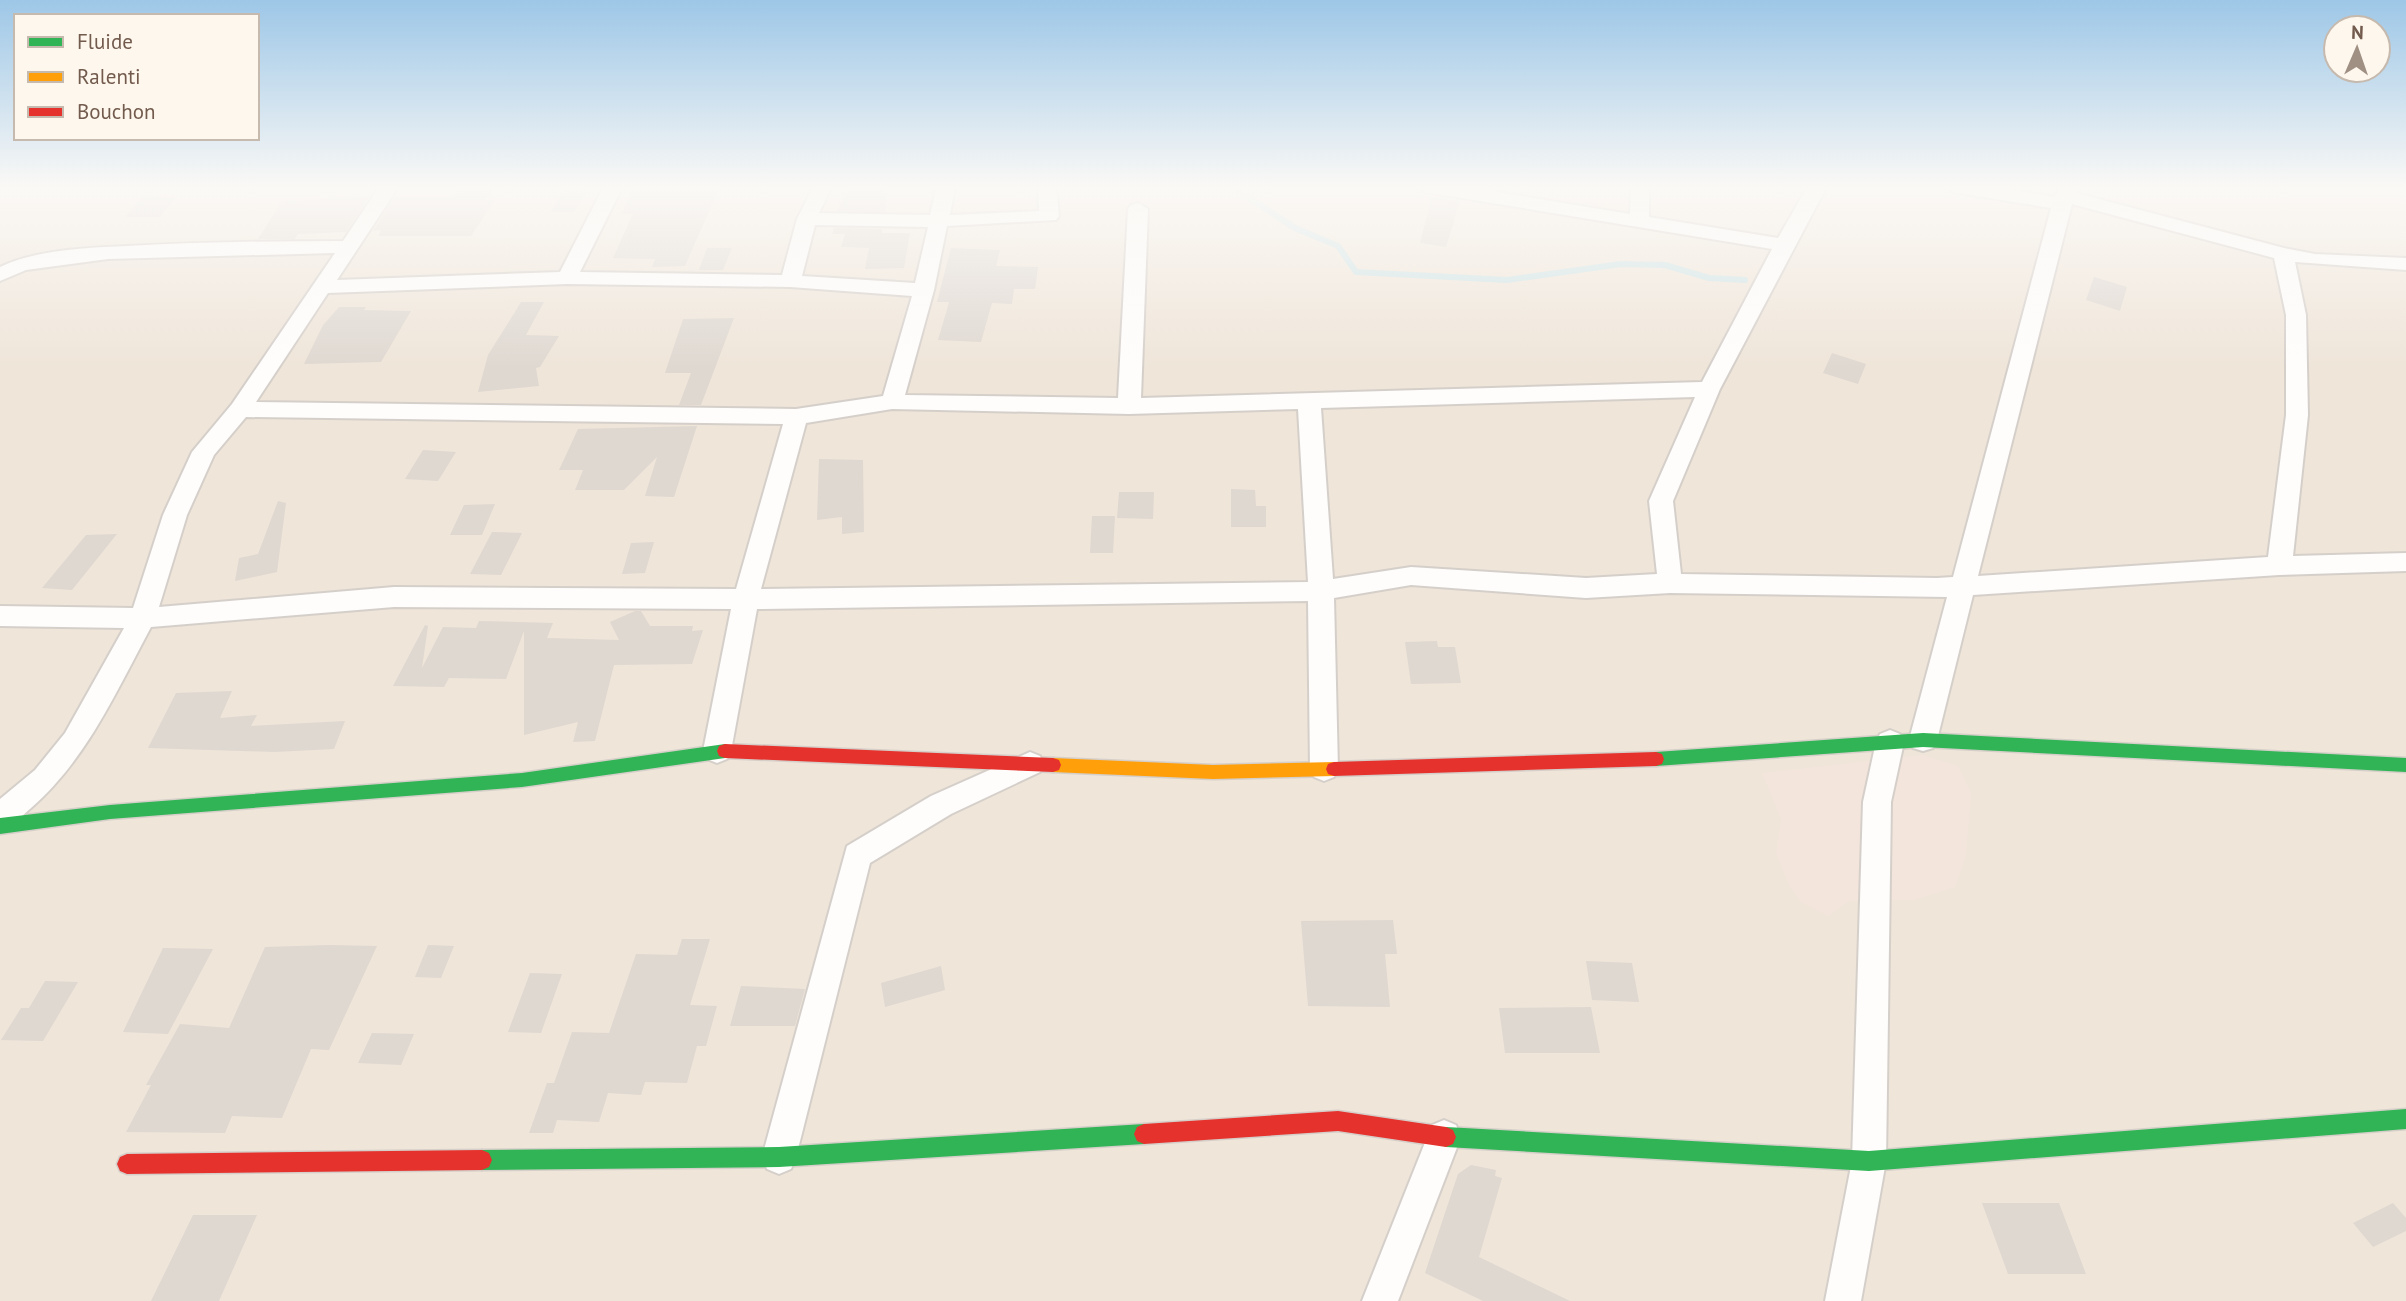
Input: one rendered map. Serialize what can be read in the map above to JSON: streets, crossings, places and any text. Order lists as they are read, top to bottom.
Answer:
{
  "legend": ["Fluide", "Ralenti", "Bouchon"],
  "north": "top"
}
